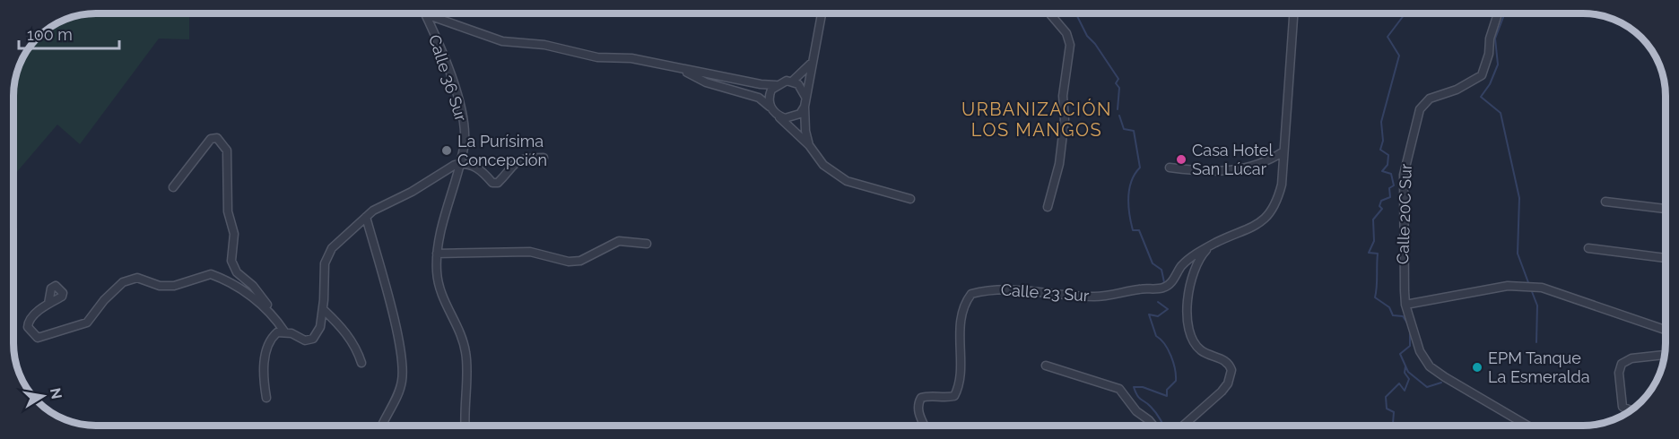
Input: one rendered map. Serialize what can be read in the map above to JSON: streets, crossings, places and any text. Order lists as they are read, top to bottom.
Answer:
{
  "streets": {
    "street": ["Calle 36 Sur", "Calle 20C Sur", "Calle 23 Sur"]
  },
  "districts": ["URBANIZACIÓN LOS MANGOS"],
  "places": ["La Purísima Concepción", "Casa Hotel San Lúcar", "EPM Tanque La Esmeralda"],
  "scale_bar": "100 m",
  "north": "right"
}
